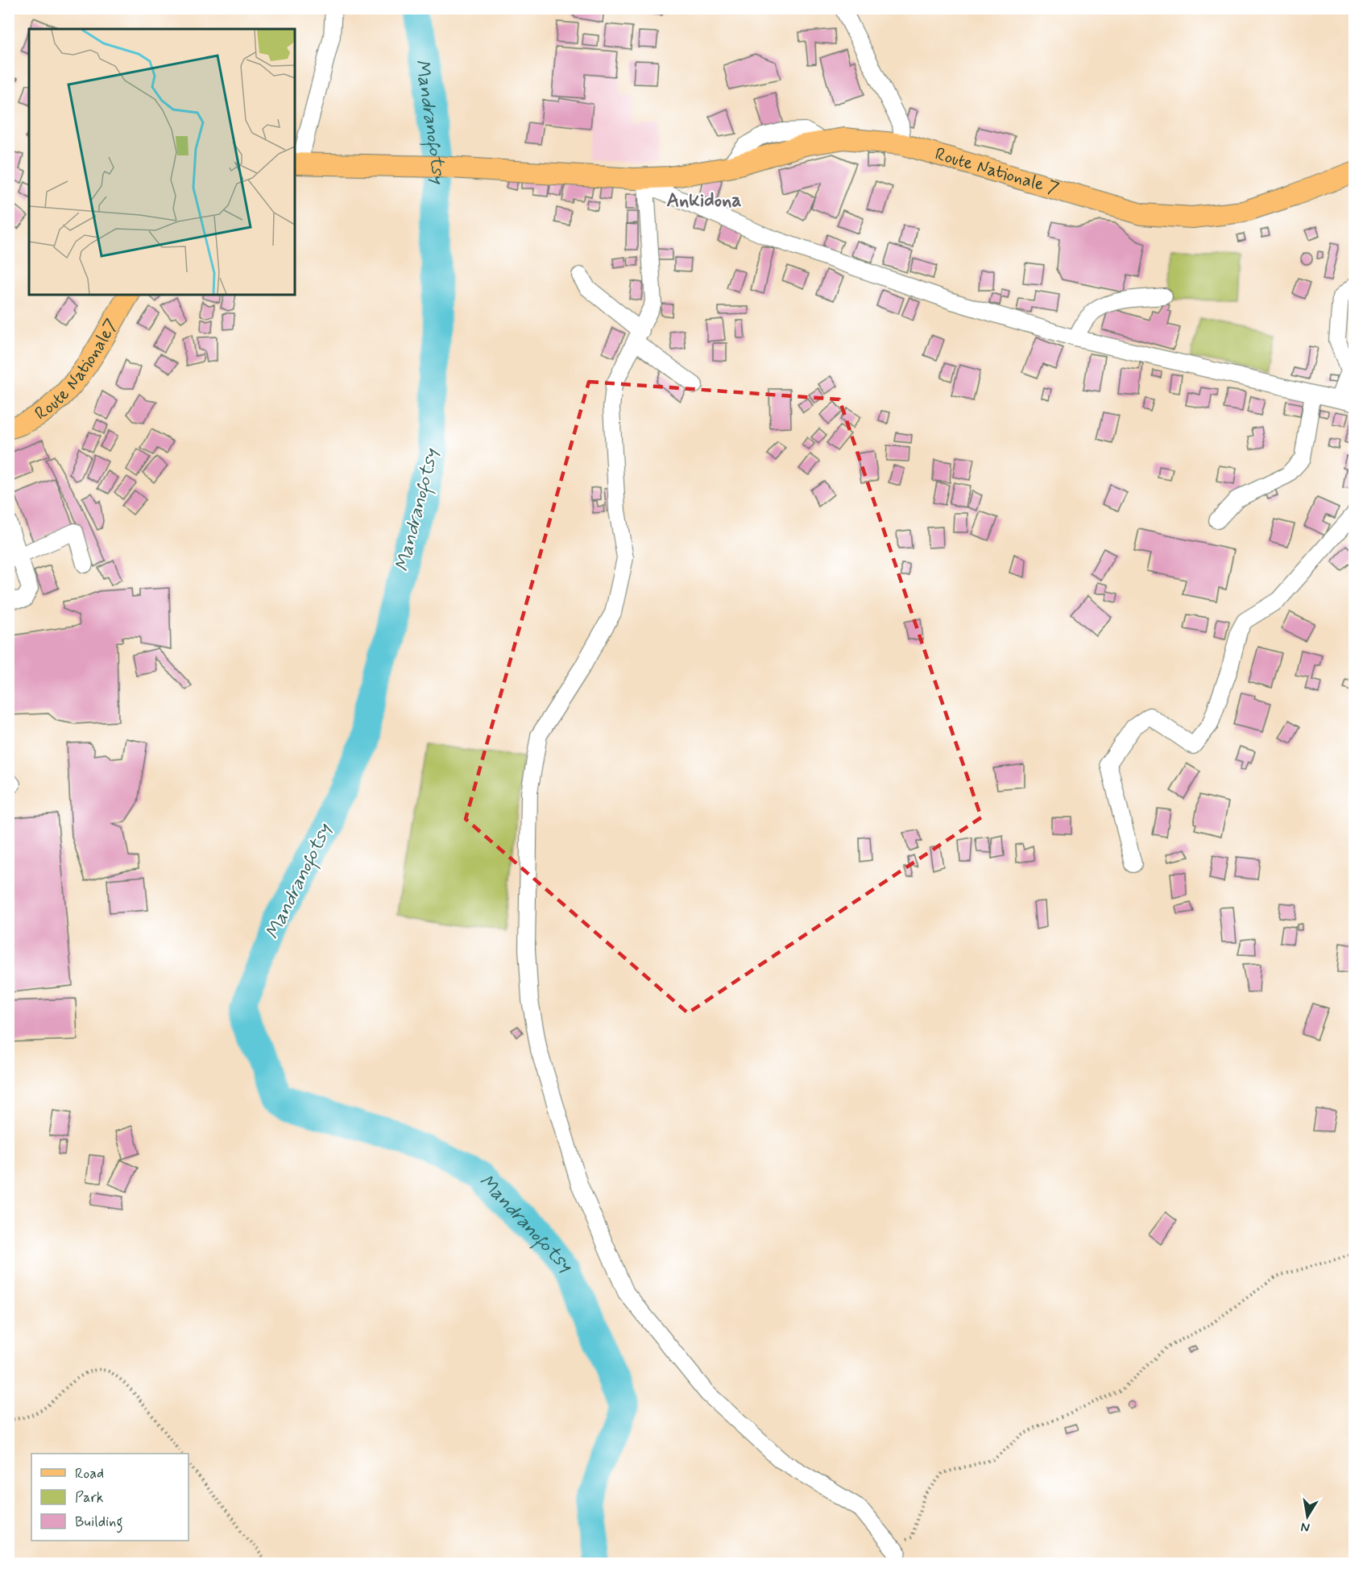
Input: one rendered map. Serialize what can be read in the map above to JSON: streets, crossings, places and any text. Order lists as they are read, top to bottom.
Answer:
{
  "streets": {
    "main road": ["Route Nationale 7", "Route Nationale7"]
  },
  "districts": ["Ankidona"],
  "water": ["Mandranofotsy"],
  "legend": ["Road", "Park", "Building"],
  "north": "bottom"
}
